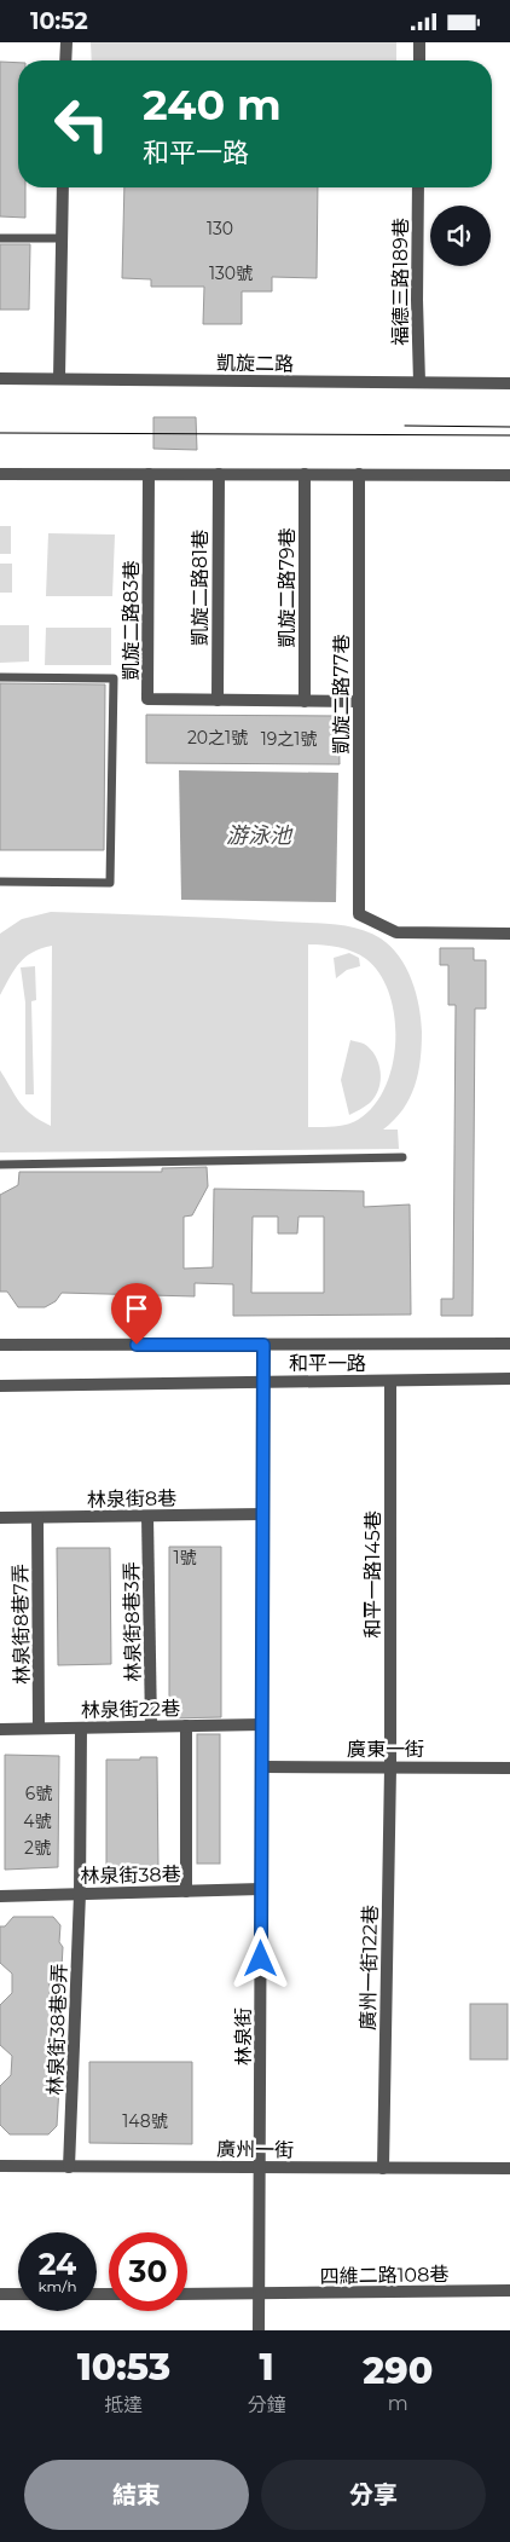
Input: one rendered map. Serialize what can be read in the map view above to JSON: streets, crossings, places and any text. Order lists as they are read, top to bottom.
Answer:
{
  "streets": {
    "street": [
      "福德三路189巷",
      "凱旋二路",
      "凱旋二路81巷",
      "凱旋二路79巷",
      "凱旋二路83巷",
      "凱旋二路77巷",
      "和平一路",
      "林泉街8巷",
      "和平一路145巷",
      "林泉街8巷3弄",
      "林泉街8巷7弄",
      "林泉街22巷",
      "廣東一街",
      "林泉街38巷",
      "廣州一街122巷",
      "林泉街38巷9弄",
      "林泉街",
      "廣州一街",
      "四維二路108巷"
    ]
  },
  "crossings": [
    ["福德三路189巷", "凱旋二路"],
    ["凱旋二路81巷", "凱旋二路83巷"],
    ["凱旋二路79巷", "凱旋二路83巷"],
    ["凱旋二路83巷", "凱旋二路77巷"],
    ["和平一路", "和平一路145巷"],
    ["和平一路", "林泉街"],
    ["林泉街8巷", "林泉街8巷3弄"],
    ["林泉街8巷", "林泉街8巷7弄"],
    ["林泉街8巷", "林泉街"],
    ["和平一路145巷", "廣東一街"],
    ["和平一路145巷", "廣州一街122巷"],
    ["林泉街8巷3弄", "林泉街22巷"],
    ["林泉街8巷7弄", "林泉街22巷"],
    ["林泉街22巷", "林泉街38巷9弄"],
    ["林泉街22巷", "林泉街"],
    ["廣東一街", "廣州一街122巷"],
    ["廣東一街", "林泉街"],
    ["林泉街38巷", "林泉街38巷9弄"],
    ["林泉街38巷", "林泉街"],
    ["廣州一街122巷", "廣州一街"],
    ["林泉街38巷9弄", "廣州一街"],
    ["林泉街", "廣州一街"],
    ["林泉街", "四維二路108巷"]
  ],
  "water": ["游泳池"],
  "house_numbers": [
    "130",
    "130號",
    "20之1號",
    "19之1號",
    "1號",
    "6號",
    "4號",
    "2號",
    "148號"
  ],
  "page": {
    "status": "10:52",
    "turn": ["240 m", "和平一路"],
    "speed": "24 km/h",
    "limit": "30",
    "eta": [
      "10:53",
      "抵達",
      "1",
      "分鐘",
      "290",
      "m"
    ],
    "buttons": ["結束", "分享"]
  }
}
